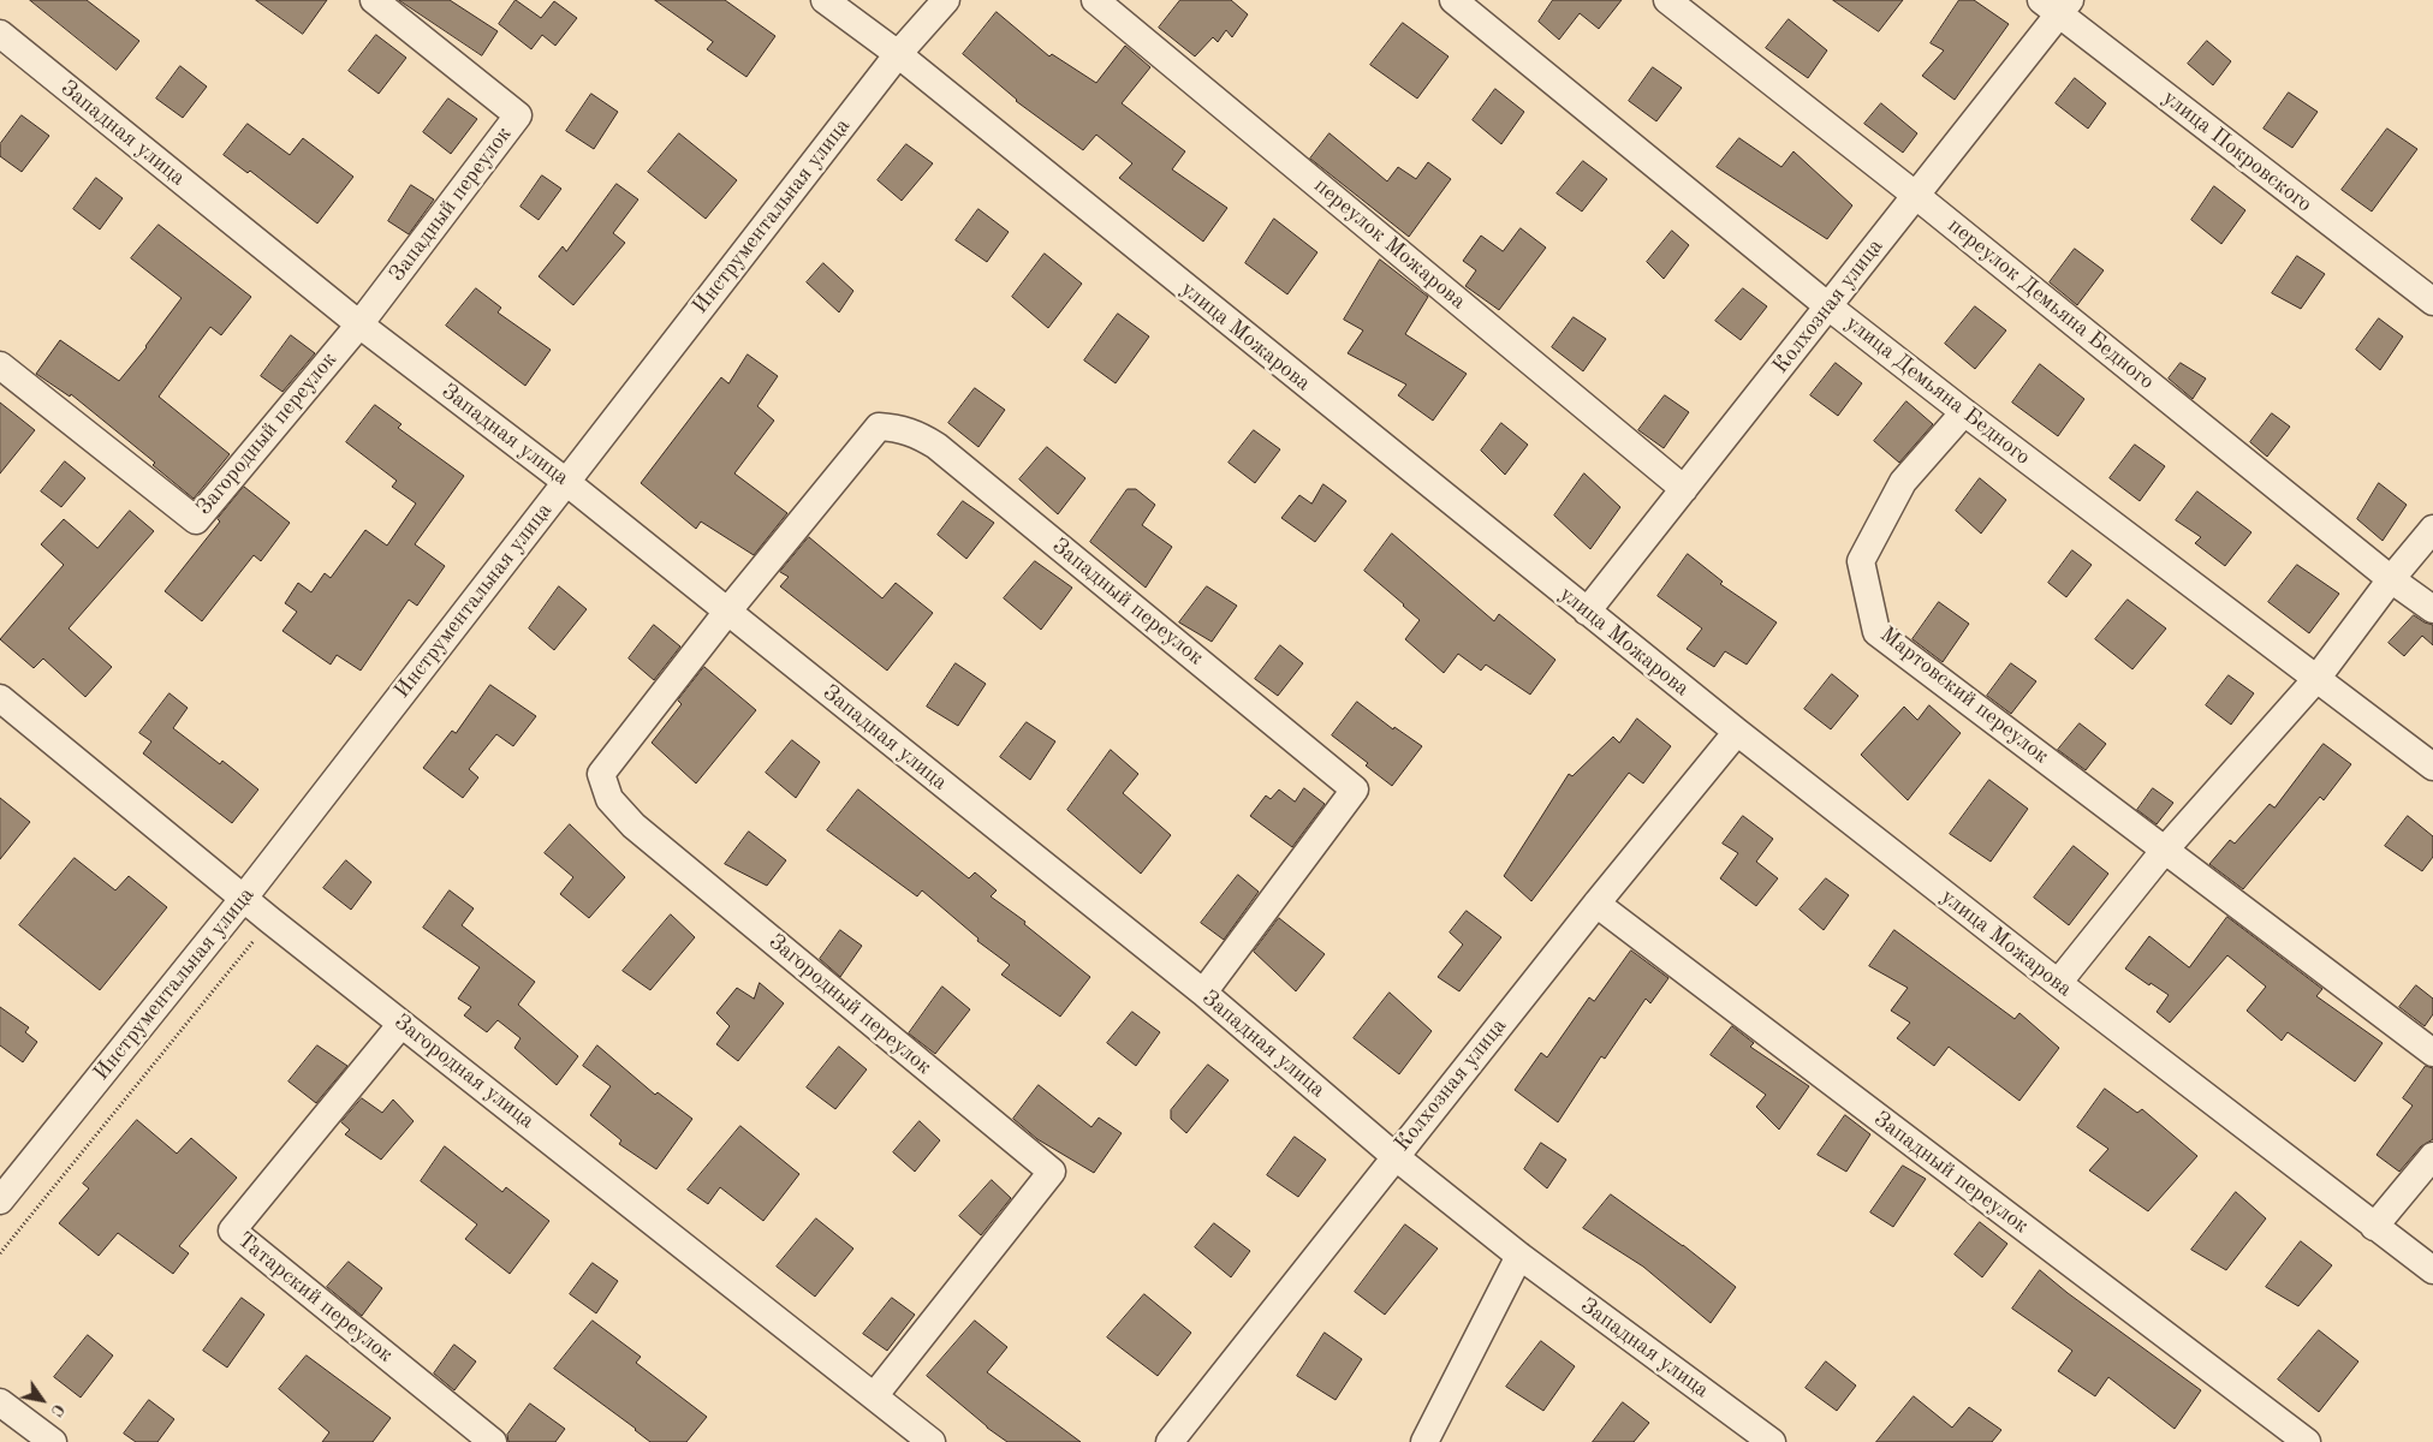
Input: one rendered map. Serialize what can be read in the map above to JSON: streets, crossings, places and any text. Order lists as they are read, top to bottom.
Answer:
{
  "streets": {
    "street": [
      "Западная улица",
      "улица Покровского",
      "Западный переулок",
      "Инструментальная улица",
      "переулок Можарова",
      "переулок Демьяна Бедного",
      "Колхозная улица",
      "улица Можарова",
      "улица Демьяна Бедного",
      "Загородный переулок",
      "Мартовский переулок",
      "Загородная улица",
      "Татарский переулок"
    ]
  },
  "crossings": [
    ["Западная улица", "Западный переулок"],
    ["Западная улица", "Инструментальная улица"],
    ["Западная улица", "Колхозная улица"],
    ["Западная улица", "Загородный переулок"],
    ["улица Покровского", "Колхозная улица"],
    ["Западный переулок", "Колхозная улица"],
    ["Западный переулок", "Загородный переулок"],
    ["Инструментальная улица", "улица Можарова"],
    ["Инструментальная улица", "Загородная улица"],
    ["переулок Можарова", "Колхозная улица"],
    ["переулок Демьяна Бедного", "Колхозная улица"],
    ["Колхозная улица", "улица Можарова"],
    ["Колхозная улица", "улица Демьяна Бедного"],
    ["улица Демьяна Бедного", "Мартовский переулок"],
    ["Загородный переулок", "Загородная улица"],
    ["Загородная улица", "Татарский переулок"]
  ],
  "north": "bottom right"
}
